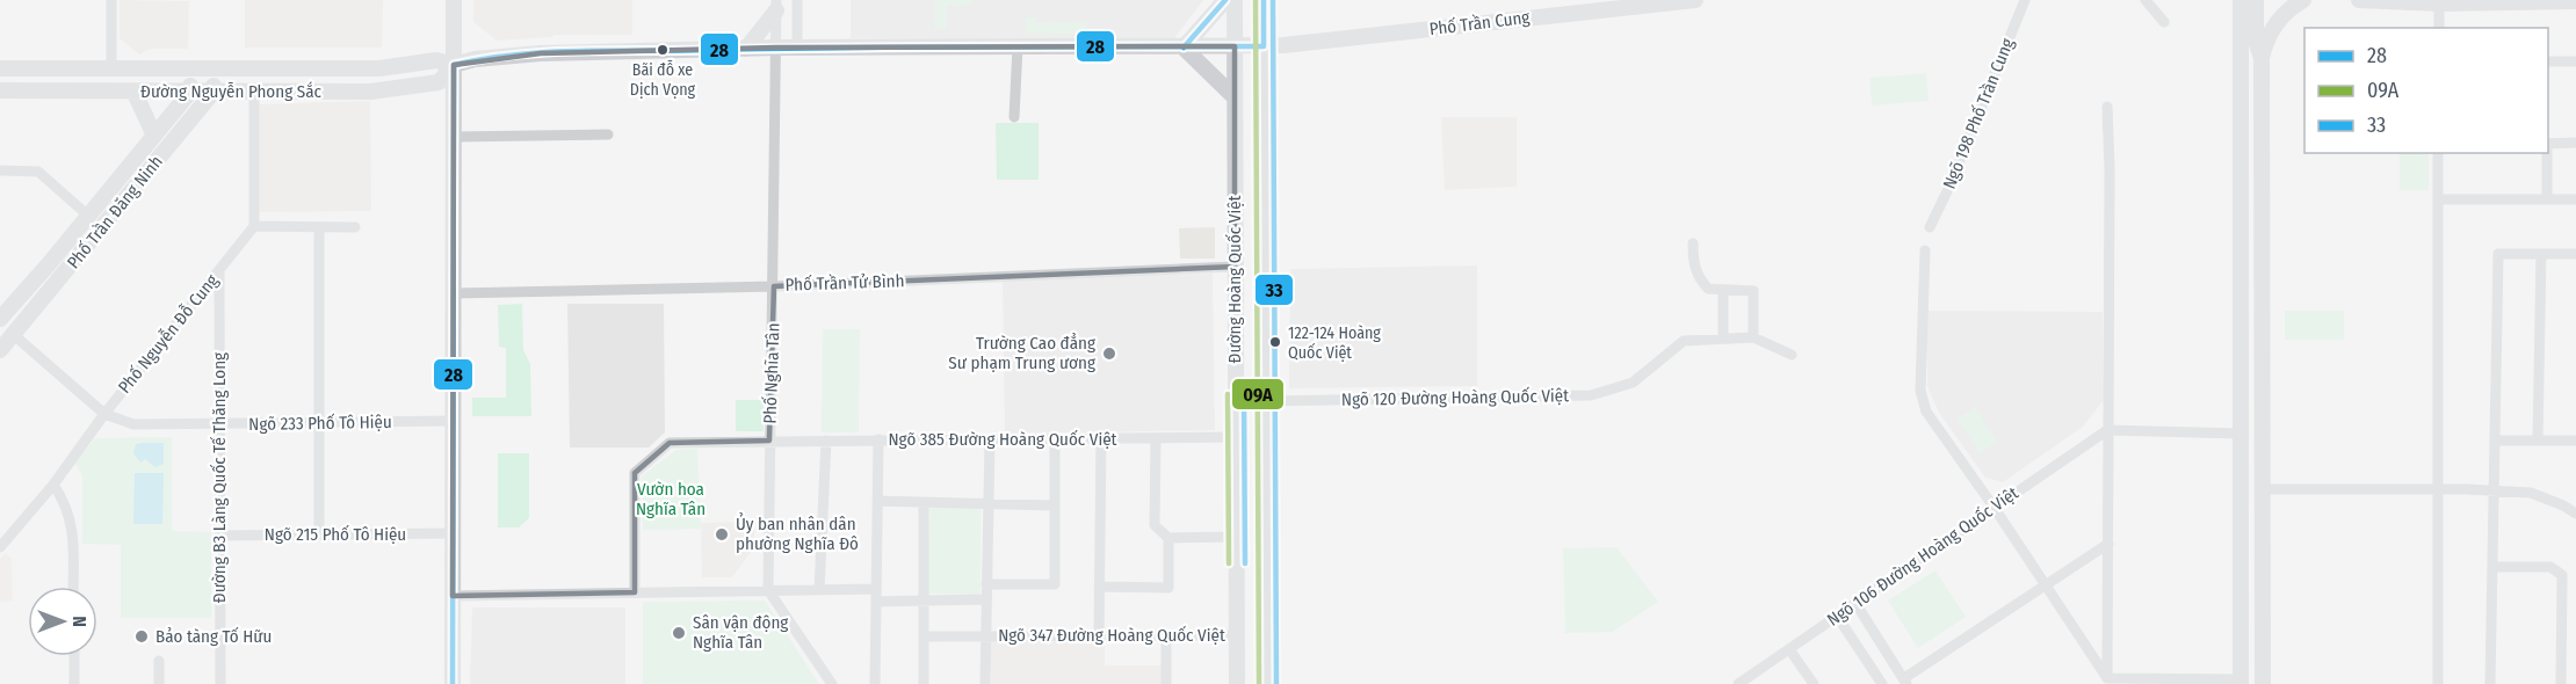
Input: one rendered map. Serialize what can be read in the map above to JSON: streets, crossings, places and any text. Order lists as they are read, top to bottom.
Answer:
{
  "streets": {
    "main road": [
      "Phố Trần Cung",
      "Đường Nguyễn Phong Sắc",
      "Phố Trần Đăng Ninh",
      "Đường Hoàng Quốc Việt"
    ],
    "street": [
      "Ngõ 198 Phố Trần Cung",
      "Phố Trần Tử Bình",
      "Phố Nguyễn Đỗ Cung",
      "Phố Nghĩa Tân",
      "Ngõ 120 Đường Hoàng Quốc Việt",
      "Ngõ 233 Phố Tô Hiệu",
      "Ngõ 385 Đường Hoàng Quốc Việt",
      "Đường B3 Làng Quốc Tế Thăng Long",
      "Ngõ 215 Phố Tô Hiệu",
      "Ngõ 106 Đường Hoàng Quốc Việt",
      "Ngõ 347 Đường Hoàng Quốc Việt"
    ]
  },
  "crossings": [
    ["Phố Trần Cung", "Đường Nguyễn Phong Sắc"],
    ["Phố Trần Cung", "Đường Hoàng Quốc Việt"],
    ["Đường Nguyễn Phong Sắc", "Phố Trần Đăng Ninh"],
    ["Đường Nguyễn Phong Sắc", "Đường Hoàng Quốc Việt"],
    ["Đường Nguyễn Phong Sắc", "Phố Nghĩa Tân"],
    ["Đường Hoàng Quốc Việt", "Phố Trần Tử Bình"],
    ["Đường Hoàng Quốc Việt", "Ngõ 120 Đường Hoàng Quốc Việt"],
    ["Đường Hoàng Quốc Việt", "Ngõ 385 Đường Hoàng Quốc Việt"],
    ["Đường Hoàng Quốc Việt", "Ngõ 347 Đường Hoàng Quốc Việt"],
    ["Phố Trần Tử Bình", "Phố Nghĩa Tân"],
    ["Phố Nguyễn Đỗ Cung", "Ngõ 233 Phố Tô Hiệu"],
    ["Phố Nguyễn Đỗ Cung", "Đường B3 Làng Quốc Tế Thăng Long"],
    ["Phố Nghĩa Tân", "Ngõ 385 Đường Hoàng Quốc Việt"],
    ["Ngõ 233 Phố Tô Hiệu", "Đường B3 Làng Quốc Tế Thăng Long"],
    ["Đường B3 Làng Quốc Tế Thăng Long", "Ngõ 215 Phố Tô Hiệu"]
  ],
  "parks": ["Vườn hoa Nghĩa Tân"],
  "places": [
    "Bãi đỗ xe Dịch Vọng",
    "122-124 Hoàng Quốc Việt",
    "Trường Cao đẳng Sư phạm Trung ương",
    "Ủy ban nhân dân phường Nghĩa Đô",
    "Sân vận động Nghĩa Tân",
    "Bảo tàng Tố Hữu"
  ],
  "lines": ["transit line 28", "transit line 09A", "transit line 33"],
  "legend": ["28", "09A", "33"],
  "north": "right"
}
